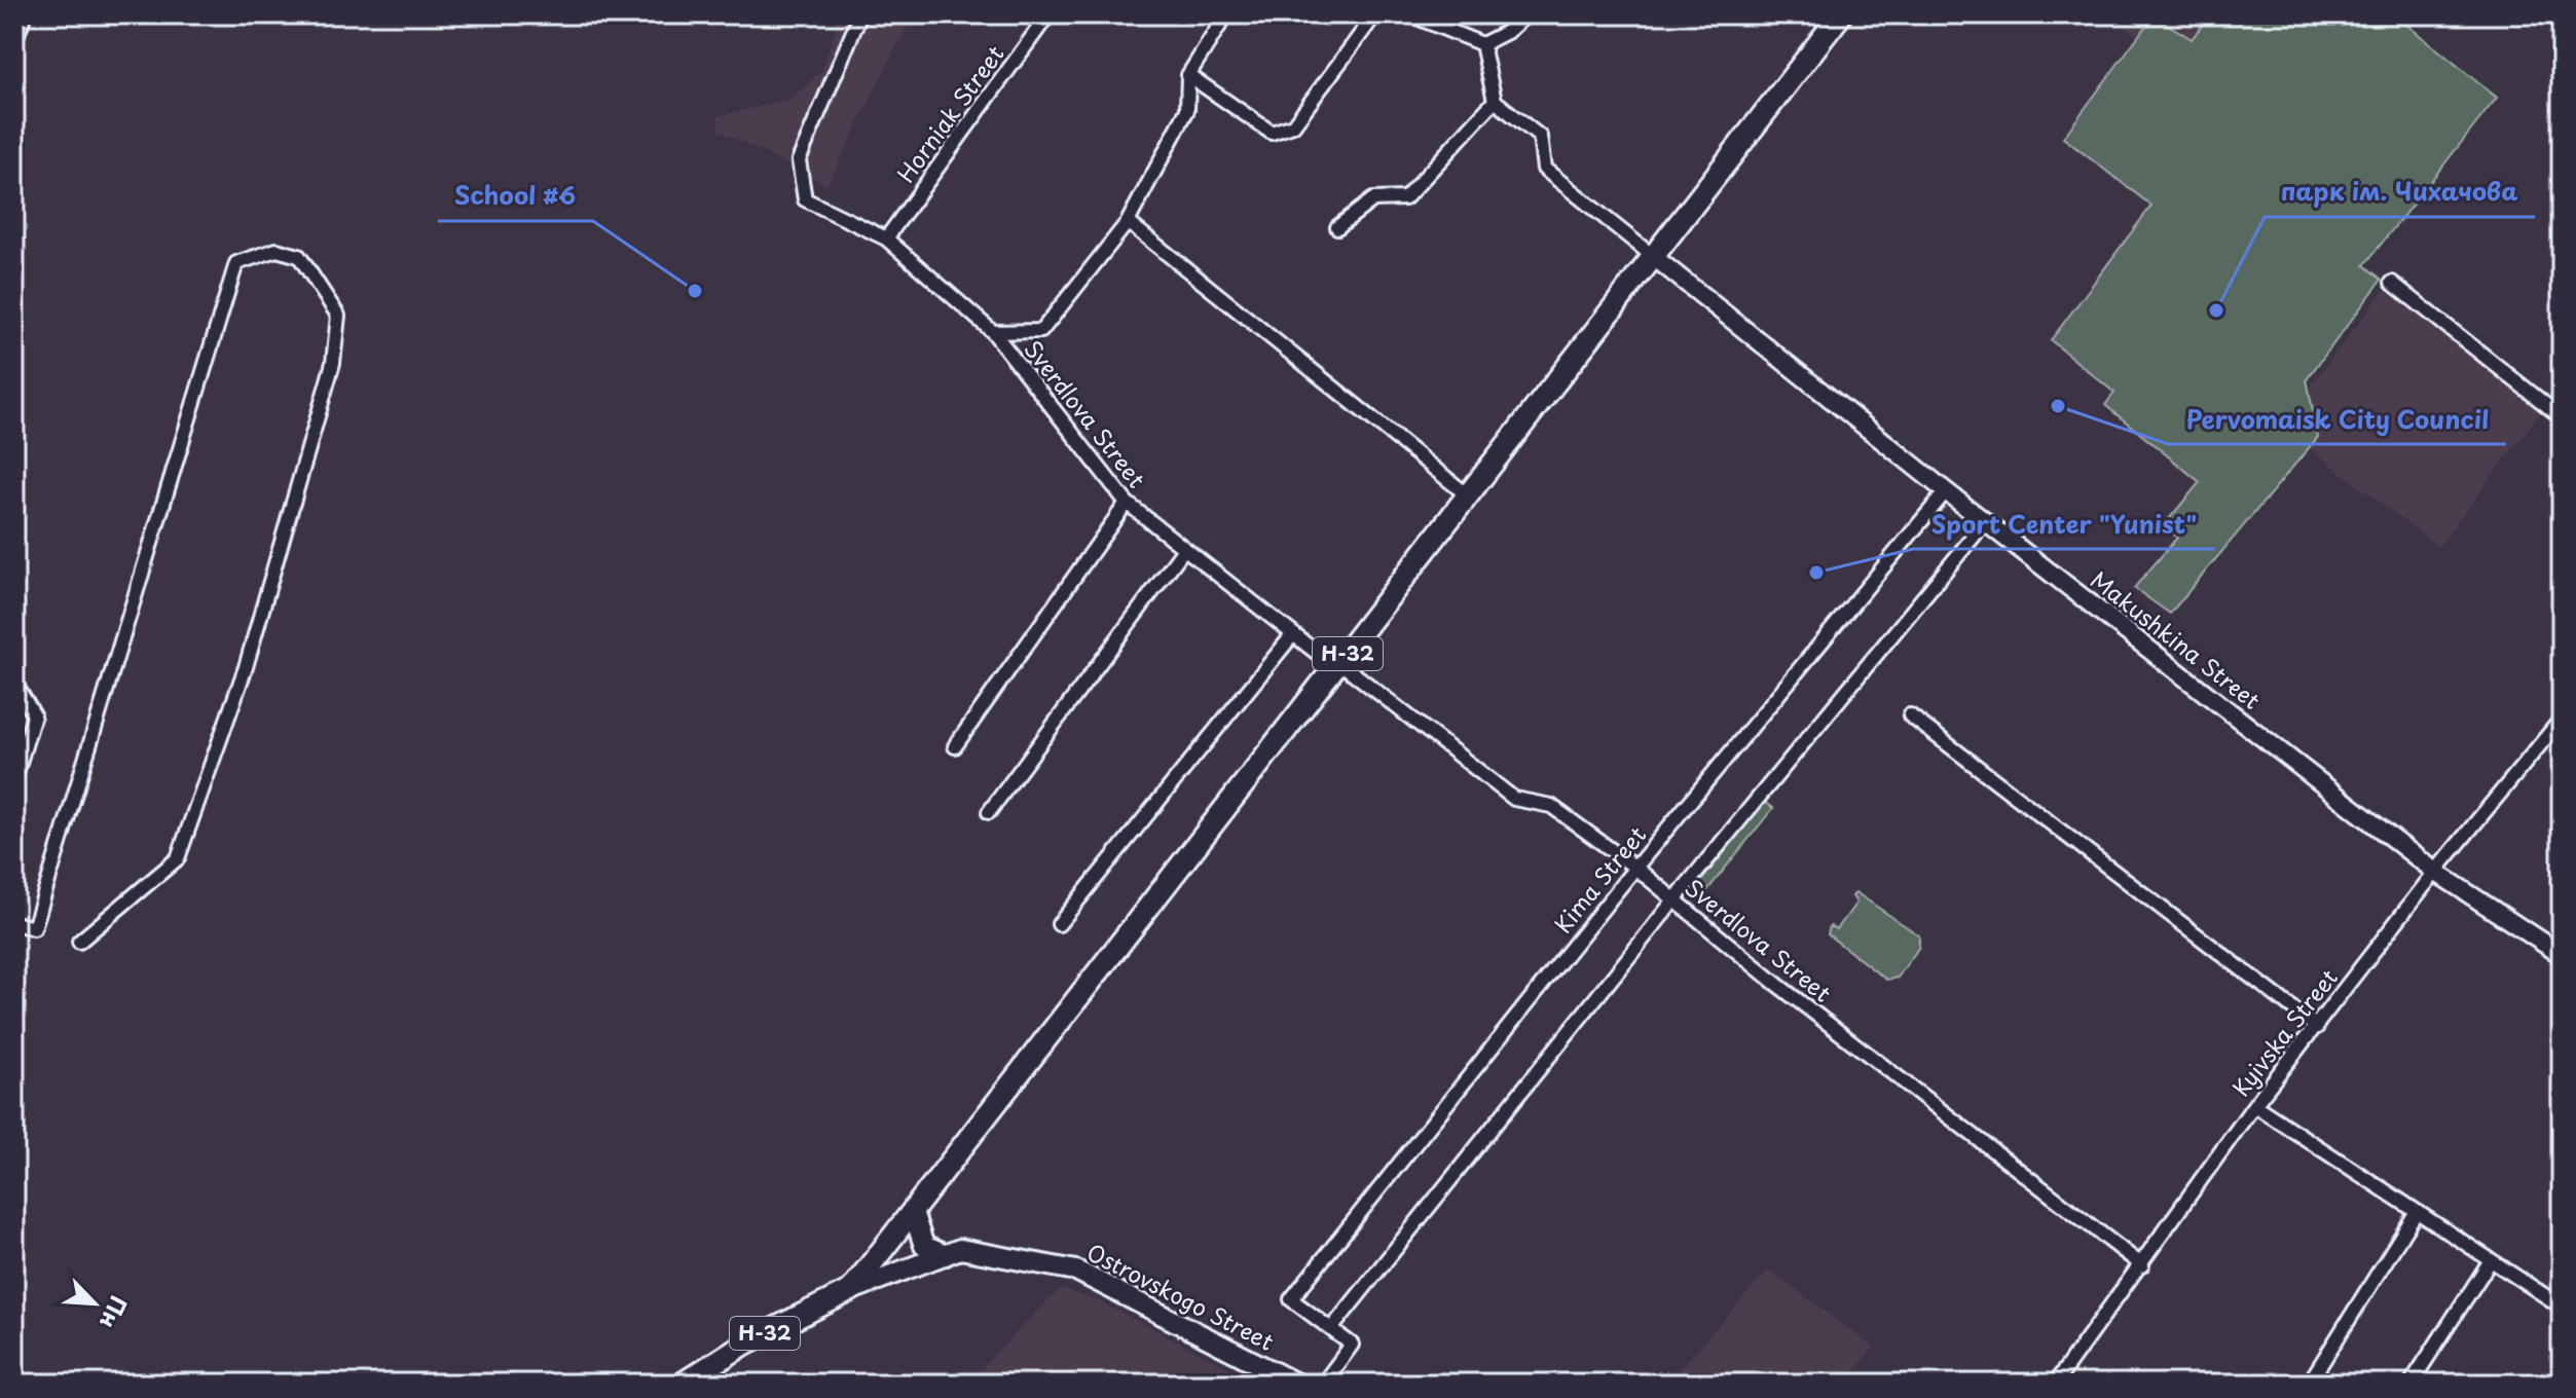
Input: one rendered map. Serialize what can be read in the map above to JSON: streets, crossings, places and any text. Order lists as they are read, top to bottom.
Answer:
{
  "streets": {
    "main road": ["Н-32", "Ostrovskogo Street"],
    "street": [
      "Horniak Street",
      "Sverdlova Street",
      "Makushkina Street",
      "Kima Street",
      "Kyivska Street"
    ]
  },
  "crossings": [
    ["Horniak Street", "Sverdlova Street"],
    ["Sverdlova Street", "Н-32"],
    ["Sverdlova Street", "Kima Street"],
    ["Sverdlova Street", "Kyivska Street"],
    ["Makushkina Street", "Н-32"],
    ["Makushkina Street", "Kima Street"],
    ["Makushkina Street", "Kyivska Street"],
    ["Н-32", "Ostrovskogo Street"]
  ],
  "places": [
    "School #6",
    "парк ім. Чихачова",
    "Pervomaisk City Council",
    "Sport Center \"Yunist\""
  ],
  "north": "bottom right"
}
